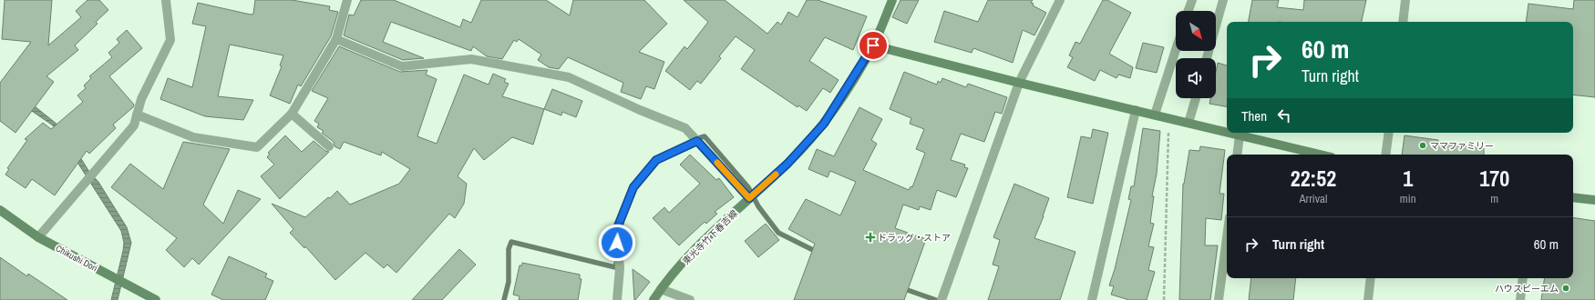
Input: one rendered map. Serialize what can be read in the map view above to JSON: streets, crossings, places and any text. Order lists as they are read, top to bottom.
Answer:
{
  "streets": {
    "street": ["東光寺竹下春吉線", "Chikushi Dori"]
  },
  "places": {
    "other": ["ママファミリー", "ハウスビーエム"],
    "health": ["ドラッグ・ストア"]
  },
  "north": "bottom right",
  "page": {
    "turn": ["60 m", "Turn right"],
    "then": "Then",
    "eta": [
      "22:52",
      "Arrival",
      "1",
      "min",
      "170",
      "m"
    ],
    "list": [
      {
        "name": "Turn right",
        "value": "60 m"
      }
    ]
  }
}
